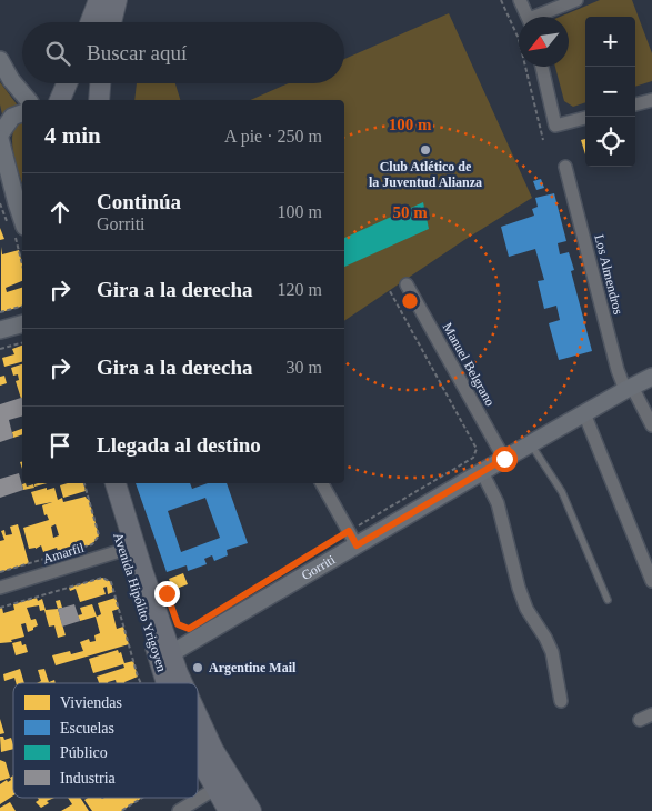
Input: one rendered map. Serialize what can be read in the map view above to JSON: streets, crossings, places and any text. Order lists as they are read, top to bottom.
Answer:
{
  "streets": {
    "main road": ["Avenida Hipólito Yrigoyen"],
    "street": [
      "Los Almendros",
      "Manuel Belgrano",
      "Amarfil",
      "Gorriti"
    ]
  },
  "crossings": [
    ["Los Almendros", "Gorriti"],
    ["Manuel Belgrano", "Gorriti"],
    ["Amarfil", "Avenida Hipólito Yrigoyen"],
    ["Gorriti", "Avenida Hipólito Yrigoyen"]
  ],
  "places": ["Club Atlético de la Juventud Alianza", "Argentine Mail"],
  "legend": [
    "Viviendas",
    "Escuelas",
    "Público",
    "Industria"
  ],
  "north": "bottom left",
  "page": {
    "map_buttons": ["+", "−"],
    "search": "Buscar aquí",
    "heading": ["4 min", "A pie · 250 m"],
    "list": [
      ["Continúa", "Gorriti", "100 m"],
      ["Gira a la derecha", "120 m"],
      ["Gira a la derecha", "30 m"],
      "Llegada al destino"
    ]
  },
  "rings": ["100 m", "50 m"]
}
